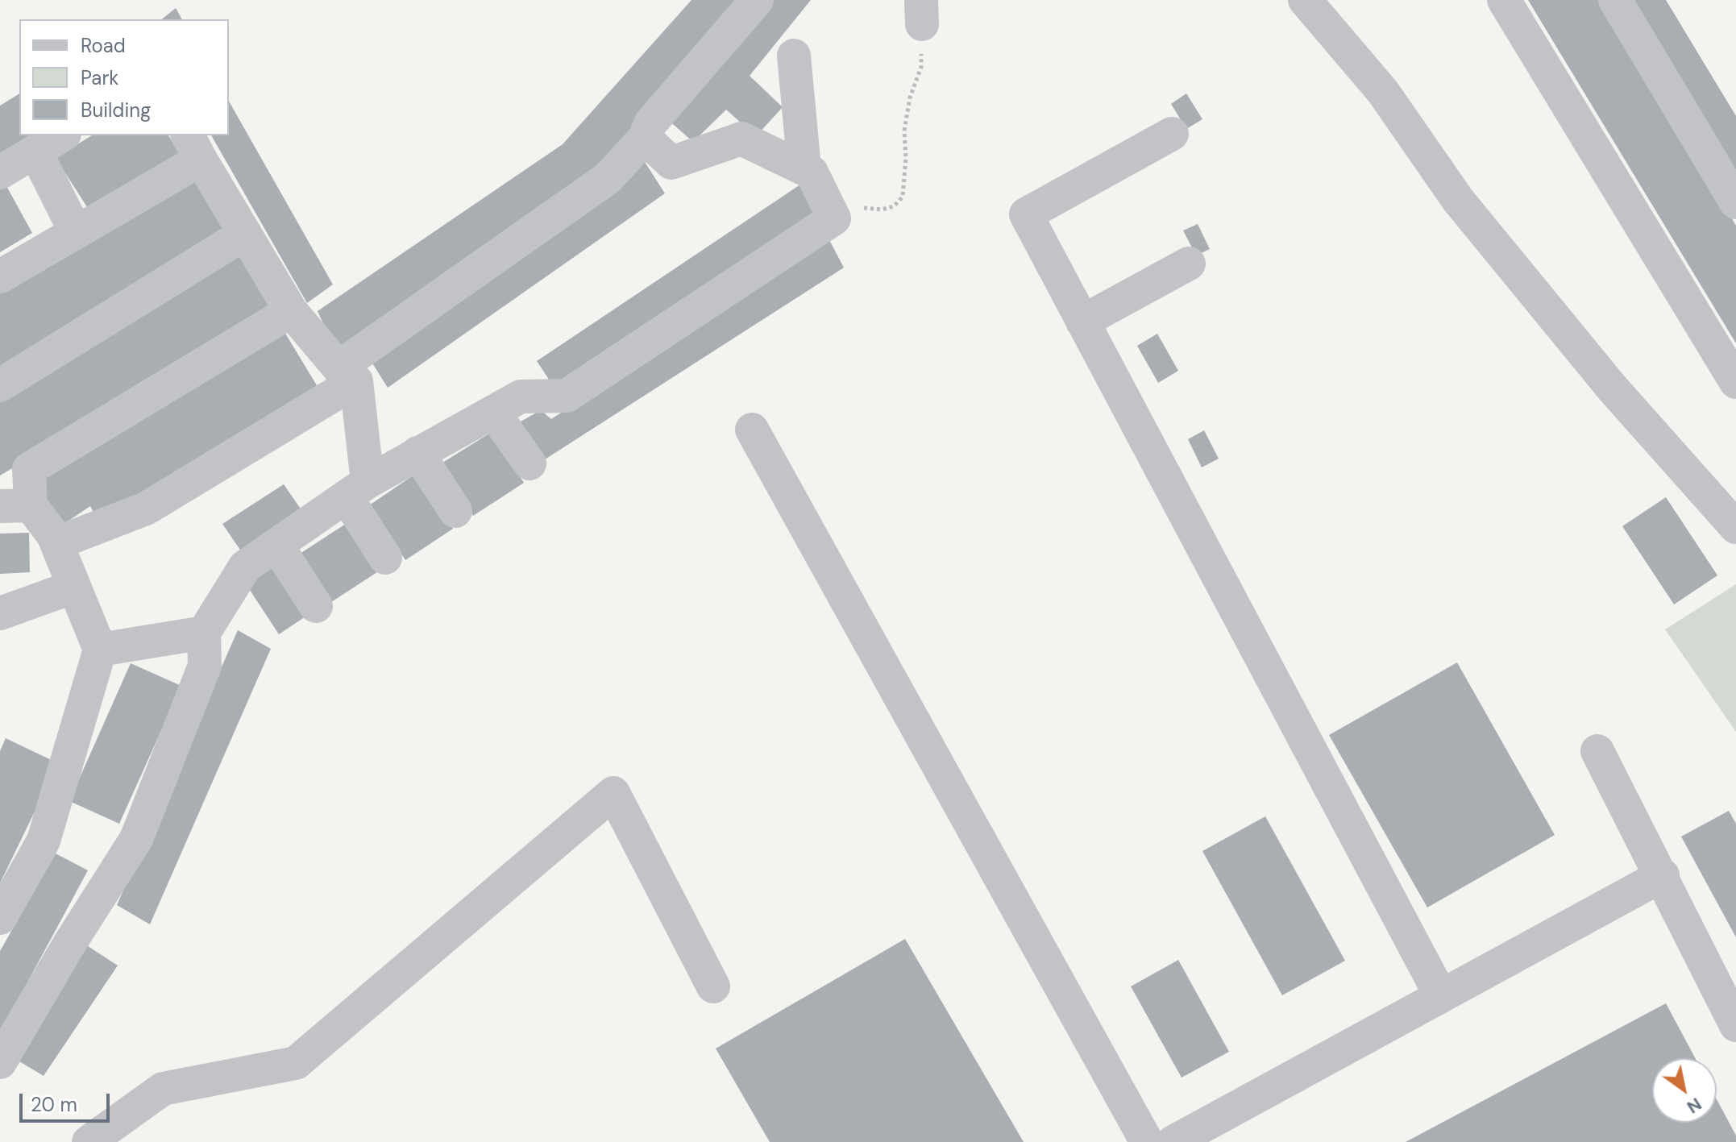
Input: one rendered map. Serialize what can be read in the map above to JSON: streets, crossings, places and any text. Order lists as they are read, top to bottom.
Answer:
{
  "legend": ["Road", "Park", "Building"],
  "scale_bar": "20 m",
  "north": "bottom right"
}
